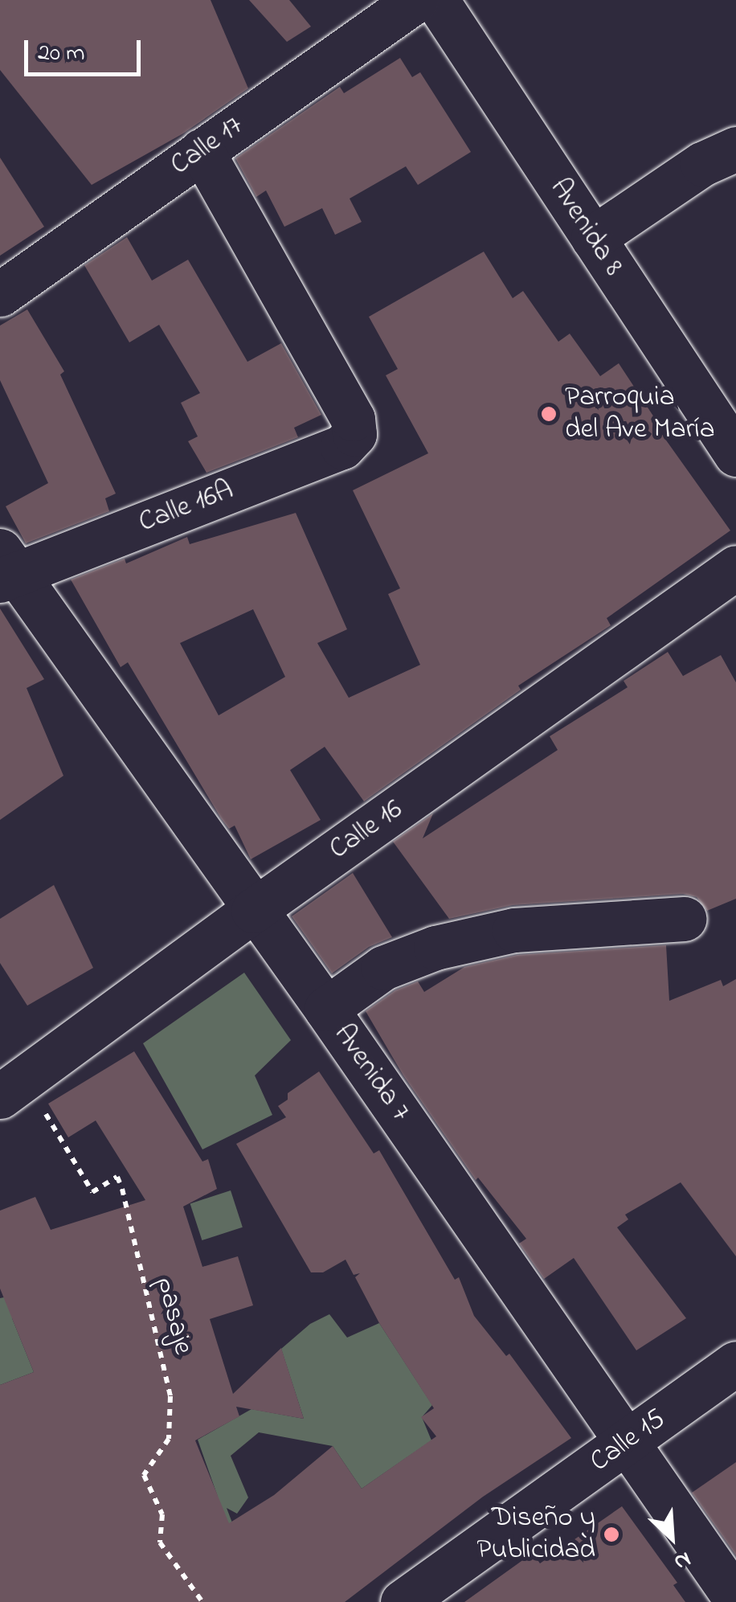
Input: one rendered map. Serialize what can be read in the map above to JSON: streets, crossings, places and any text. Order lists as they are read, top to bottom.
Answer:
{
  "streets": {
    "street": [
      "Calle 17",
      "Avenida 8",
      "Calle 16A",
      "Calle 16",
      "Avenida 7",
      "Calle 15"
    ],
    "path": ["pasaje"]
  },
  "crossings": [
    ["Calle 17", "Calle 16A"],
    ["Calle 16A", "Avenida 7"],
    ["Calle 16", "Avenida 7"],
    ["Calle 16", "pasaje"],
    ["Avenida 7", "Calle 15"]
  ],
  "places": ["Parroquia del Ave María", "Diseño y Publicidad"],
  "scale_bar": "20 m",
  "north": "bottom right"
}
